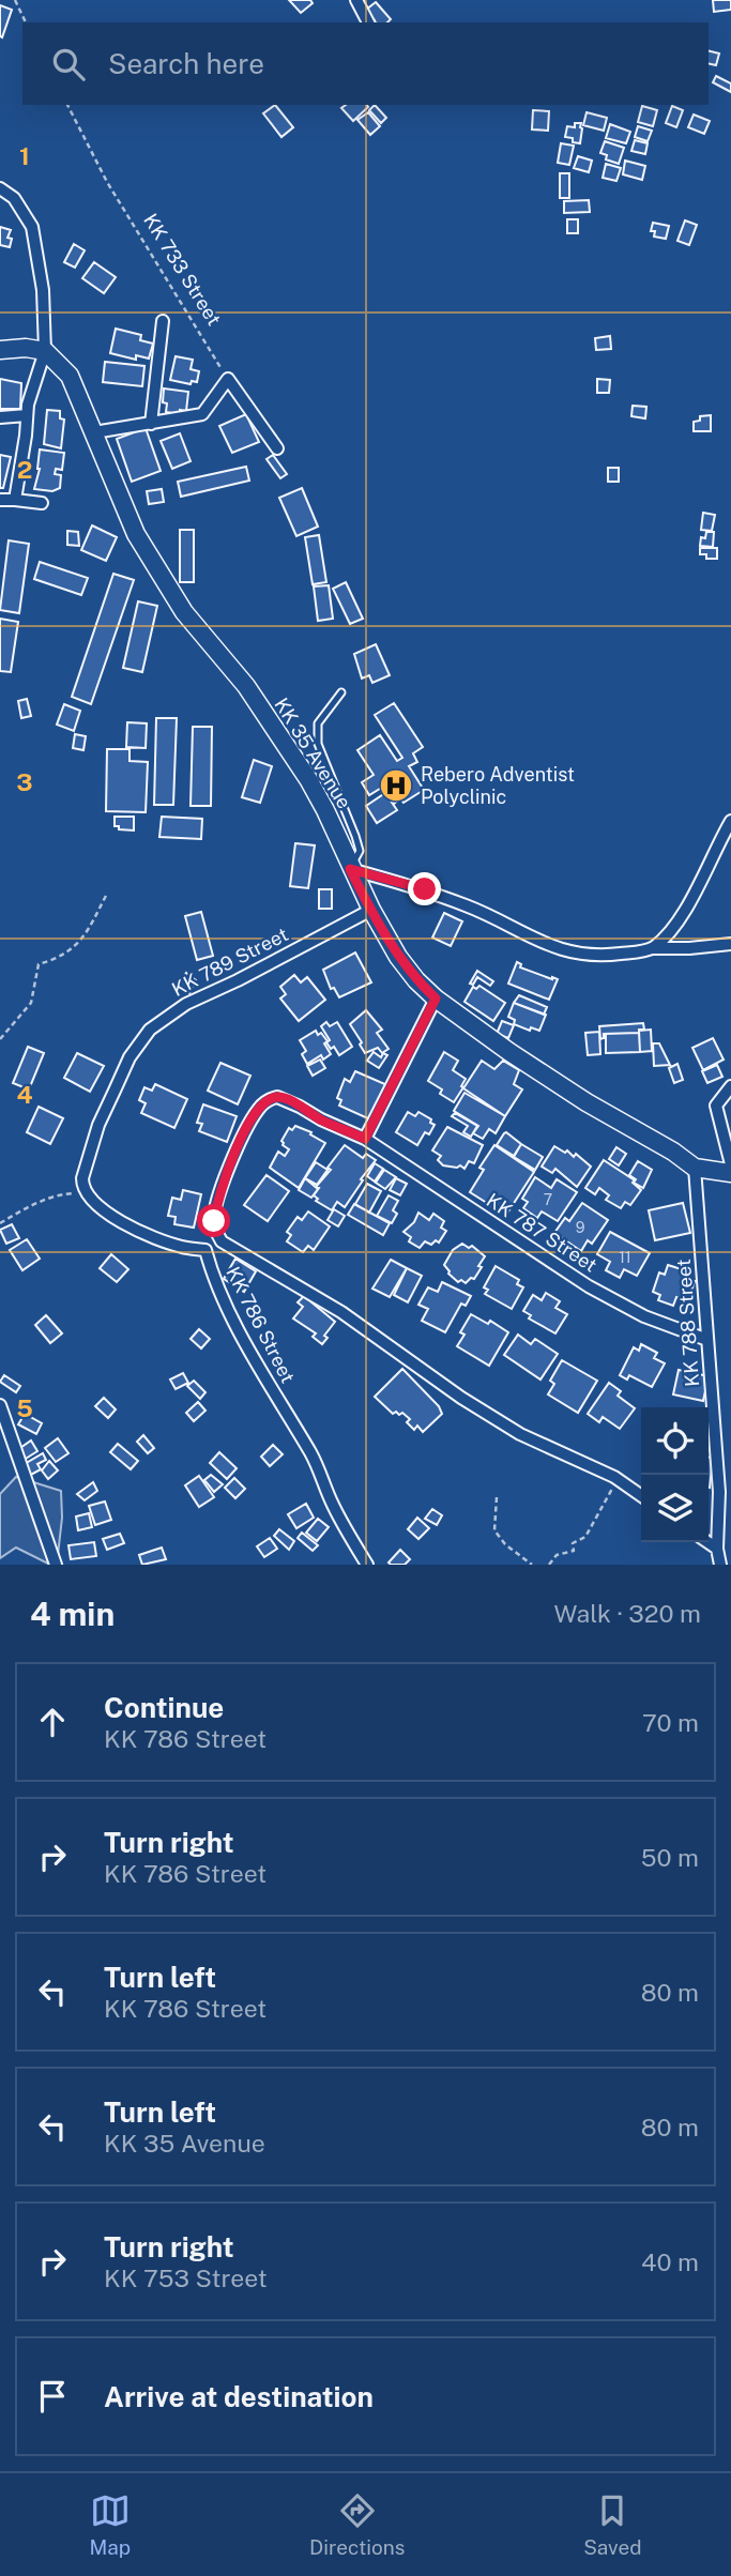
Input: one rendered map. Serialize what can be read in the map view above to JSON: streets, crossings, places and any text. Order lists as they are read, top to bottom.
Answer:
{
  "streets": {
    "main road": ["KK 35 Avenue"],
    "street": [
      "KK 789 Street",
      "KK 787 Street",
      "KK 788 Street",
      "KK 786 Street"
    ],
    "path": ["KK 733 Street"]
  },
  "crossings": [
    ["KK 35 Avenue", "KK 789 Street"],
    ["KK 35 Avenue", "KK 788 Street"],
    ["KK 787 Street", "KK 788 Street"],
    ["KK 787 Street", "KK 786 Street"]
  ],
  "places": {
    "hospital": ["Rebero Adventist Polyclinic"]
  },
  "house_numbers": ["7", "9", "11"],
  "page": {
    "search": "Search here",
    "heading": ["4 min", "Walk · 320 m"],
    "list": [
      ["Continue", "KK 786 Street", "70 m"],
      ["Turn right", "KK 786 Street", "50 m"],
      ["Turn left", "KK 786 Street", "80 m"],
      ["Turn left", "KK 35 Avenue", "80 m"],
      ["Turn right", "KK 753 Street", "40 m"],
      "Arrive at destination"
    ],
    "nav": ["Map", "Directions", "Saved"]
  },
  "grid": {
    "rows": [
      "1",
      "2",
      "3",
      "4",
      "5"
    ]
  }
}
